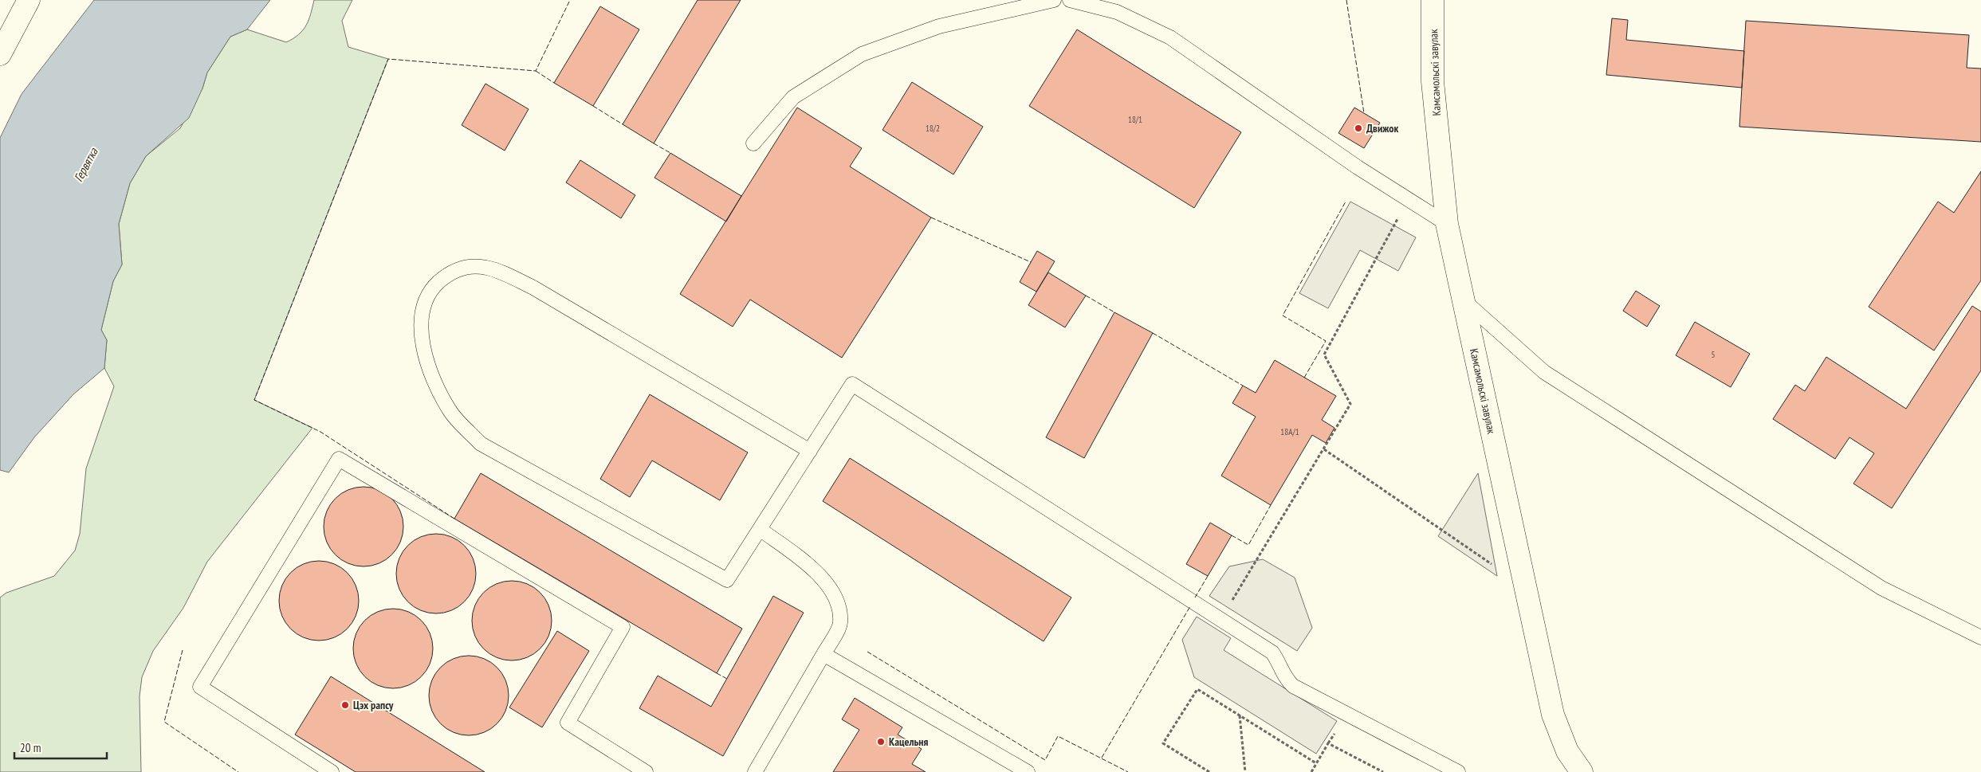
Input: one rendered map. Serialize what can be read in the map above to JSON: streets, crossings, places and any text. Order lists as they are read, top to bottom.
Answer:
{
  "streets": {
    "street": ["Камсамольскі завулак"]
  },
  "water": ["Гервятка"],
  "places": ["Движок", "Цэх рапсу", "Кацельня"],
  "house_numbers": [
    "18/1",
    "18/2",
    "5",
    "18А/1"
  ],
  "scale_bar": "20 m"
}
